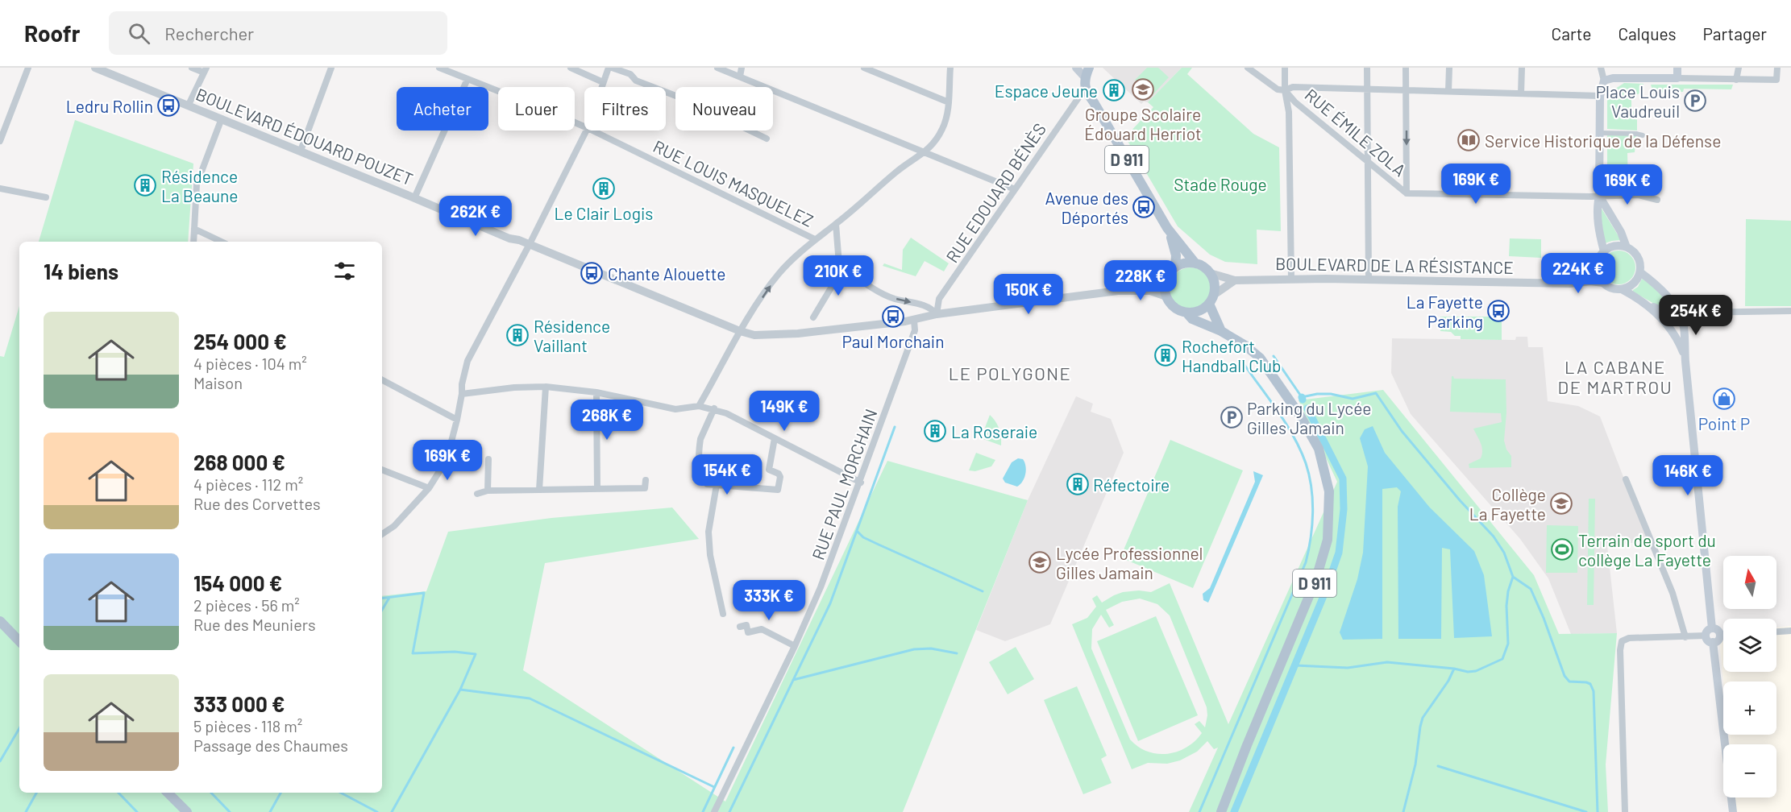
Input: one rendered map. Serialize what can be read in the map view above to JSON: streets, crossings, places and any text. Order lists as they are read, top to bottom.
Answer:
{
  "streets": {
    "main road": ["D 911"],
    "street": [
      "RUE ÉMILE ZOLA",
      "BOULEVARD ÉDOUARD POUZET",
      "RUE LOUIS MASQUELEZ",
      "RUE EDOUARD BÉNÈS",
      "BOULEVARD DE LA RÉSISTANCE",
      "RUE PAUL MORCHAIN"
    ]
  },
  "crossings": [
    ["BOULEVARD ÉDOUARD POUZET", "D 911"],
    ["BOULEVARD ÉDOUARD POUZET", "RUE EDOUARD BÉNÈS"],
    ["BOULEVARD ÉDOUARD POUZET", "BOULEVARD DE LA RÉSISTANCE"],
    ["BOULEVARD ÉDOUARD POUZET", "RUE PAUL MORCHAIN"],
    ["D 911", "RUE EDOUARD BÉNÈS"],
    ["D 911", "BOULEVARD DE LA RÉSISTANCE"]
  ],
  "districts": ["LA CABANE DE MARTROU", "LE POLYGONE"],
  "parks": ["Stade Rouge"],
  "places": {
    "school or university": ["Groupe Scolaire Édouard Herriot", "Collège La Fayette", "Lycée Professionnel Gilles Jamain"],
    "building": [
      "Espace Jeune",
      "Résidence La Beaune",
      "Le Clair Logis",
      "Résidence Vaillant",
      "Rochefort Handball Club",
      "La Roseraie",
      "Réfectoire"
    ],
    "parking": ["Place Louis Vaudreuil", "Parking du Lycée Gilles Jamain"],
    "bus stop": [
      "Ledru Rollin",
      "Avenue des Déportés",
      "Chante Alouette",
      "La Fayette Parking",
      "Paul Morchain"
    ],
    "library": ["Service Historique de la Défense"],
    "shop": ["Point P"],
    "sports": ["Terrain de sport du collège La Fayette"]
  },
  "north": "top",
  "page": {
    "header": "Roofr",
    "search": "Rechercher",
    "nav": ["Carte", "Calques", "Partager"],
    "chip": [
      "Acheter",
      "Louer",
      "Filtres",
      "Nouveau"
    ],
    "price": [
      "169K €",
      "169K €",
      "262K €",
      "224K €",
      "210K €",
      "228K €",
      "150K €",
      "254K €",
      "149K €",
      "268K €",
      "169K €",
      "154K €",
      "146K €",
      "333K €"
    ],
    "heading": "14 biens",
    "list": [
      {
        "name": "254 000 €",
        "note": "4 pièces · 104 m² · Maison"
      },
      {
        "name": "268 000 €",
        "note": "4 pièces · 112 m² · Rue des Corvettes"
      },
      {
        "name": "154 000 €",
        "note": "2 pièces · 56 m² · Rue des Meuniers"
      },
      {
        "name": "333 000 €",
        "note": "5 pièces · 118 m² · Passage des Chaumes"
      }
    ],
    "map_buttons": ["+", "−"]
  }
}
